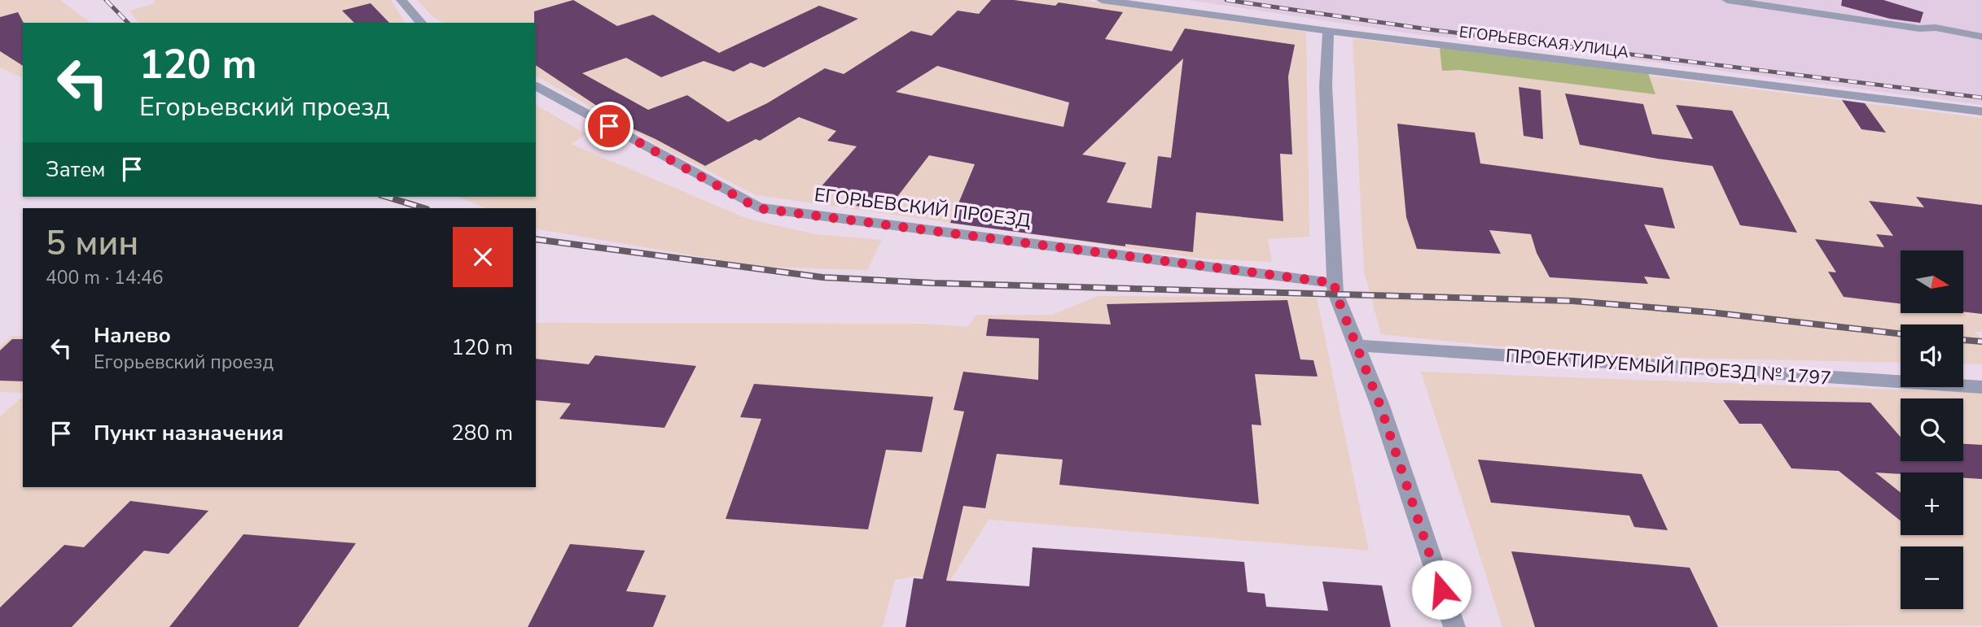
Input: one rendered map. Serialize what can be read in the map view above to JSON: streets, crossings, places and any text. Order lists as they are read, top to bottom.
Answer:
{
  "streets": {
    "street": ["ЕГОРЬЕВСКАЯ УЛИЦА", "ЕГОРЬЕВСКИЙ ПРОЕЗД", "ПРОЕКТИРУЕМЫЙ ПРОЕЗД № 1797"]
  },
  "north": "right",
  "page": {
    "turn": ["120 m", "Егорьевский проезд"],
    "then": "Затем",
    "heading": ["5 мин", "400 m · 14:46"],
    "map_buttons": ["+", "−"],
    "list": [
      {
        "name": "Налево",
        "note": "Егорьевский проезд",
        "value": "120 m"
      },
      {
        "name": "Пункт назначения",
        "value": "280 m"
      }
    ]
  }
}
